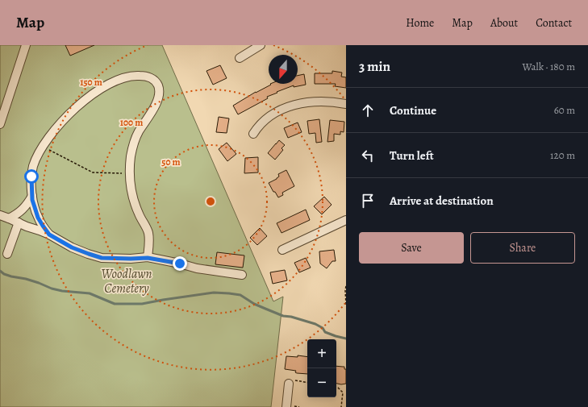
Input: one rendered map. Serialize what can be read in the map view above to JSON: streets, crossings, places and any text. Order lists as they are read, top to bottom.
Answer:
{
  "parks": ["Woodlawn Cemetery"],
  "north": "bottom",
  "page": {
    "header": "Map",
    "nav": [
      "Home",
      "Map",
      "About",
      "Contact"
    ],
    "heading": ["3 min", "Walk · 180 m"],
    "list": [
      ["Continue", "60 m"],
      ["Turn left", "120 m"],
      "Arrive at destination"
    ],
    "buttons": ["Save", "Share"],
    "map_buttons": ["+", "−"]
  },
  "rings": ["150 m", "100 m", "50 m"]
}
